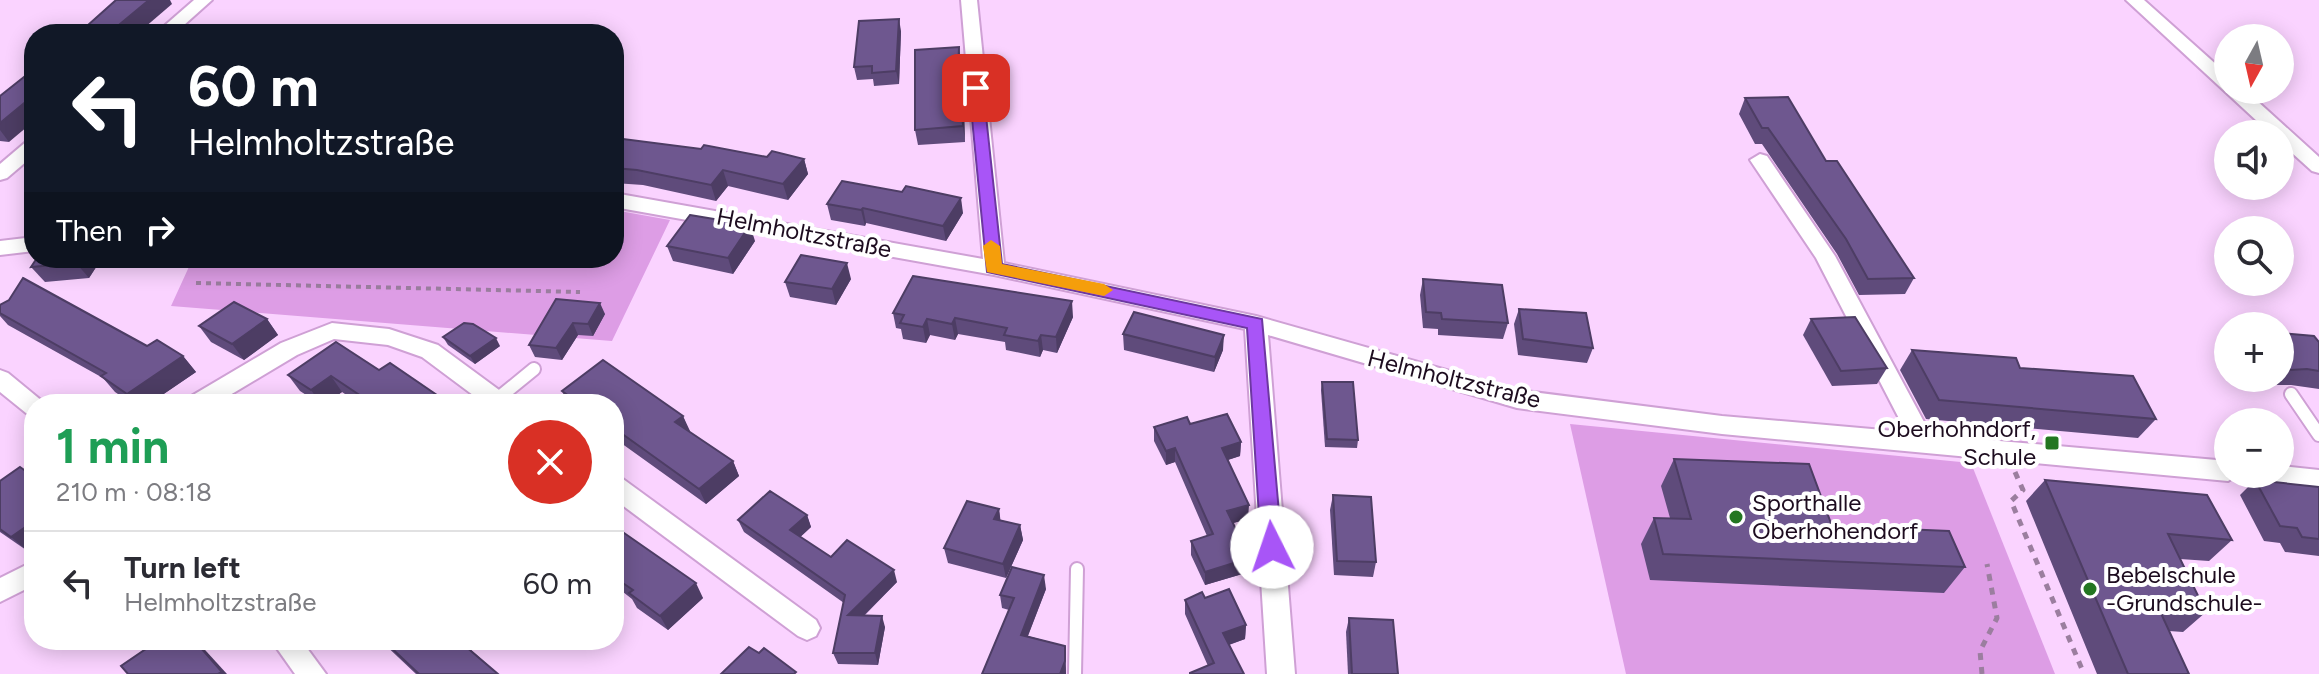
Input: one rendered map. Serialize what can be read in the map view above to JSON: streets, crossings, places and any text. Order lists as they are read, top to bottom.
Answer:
{
  "streets": {
    "street": ["Helmholtzstraße"]
  },
  "places": {
    "transit": ["Oberhohndorf, Schule"],
    "other": ["Sporthalle Oberhohendorf", "Bebelschule -Grundschule-"]
  },
  "north": "bottom",
  "page": {
    "map_buttons": ["+", "−"],
    "turn": ["60 m", "Helmholtzstraße"],
    "then": "Then",
    "heading": ["1 min", "210 m · 08:18"],
    "list": [
      {
        "name": "Turn left",
        "note": "Helmholtzstraße",
        "value": "60 m"
      }
    ]
  }
}
